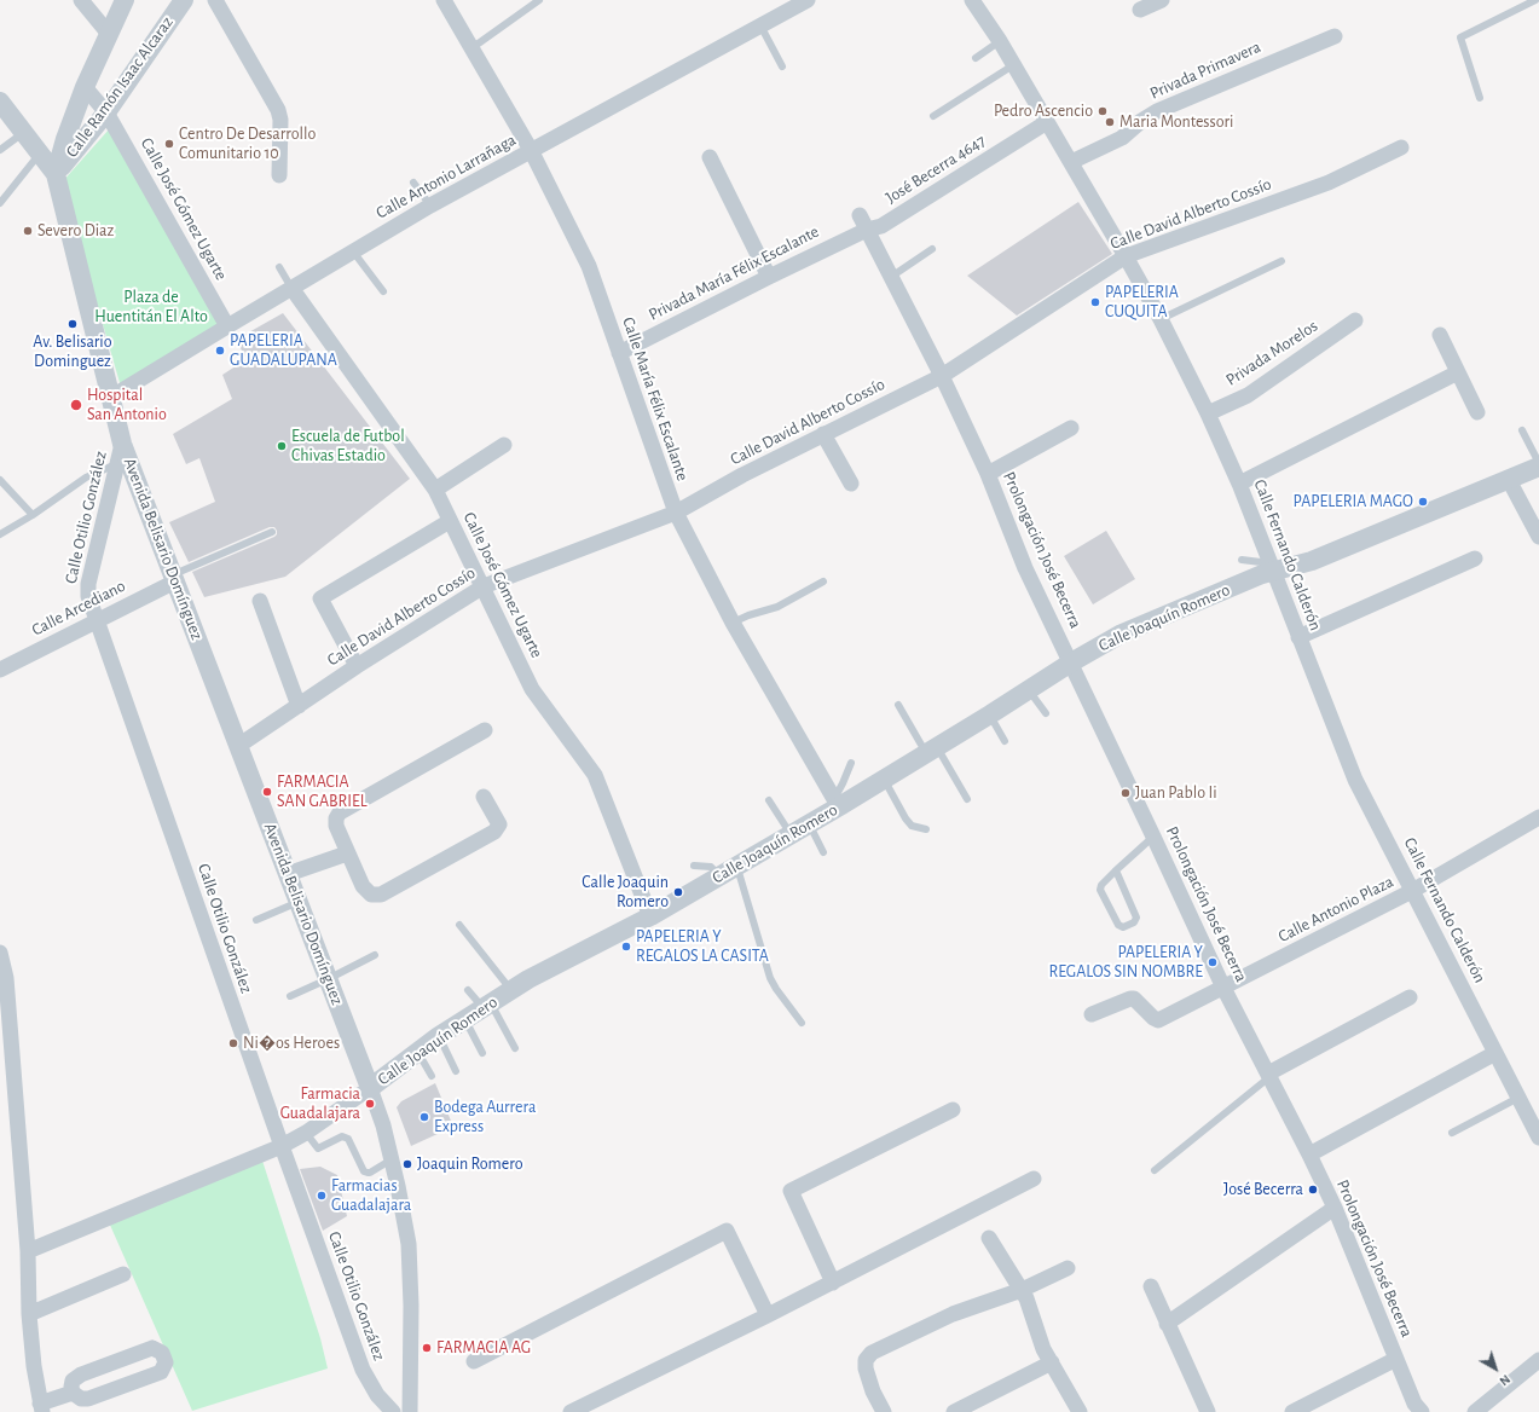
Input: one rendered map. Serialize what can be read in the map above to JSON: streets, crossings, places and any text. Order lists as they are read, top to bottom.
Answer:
{
  "streets": {
    "street": [
      "Privada Primavera",
      "Calle Ramón Isaac Alcaraz",
      "José Becerra 4647",
      "Calle Antonio Larrañaga",
      "Calle José Gómez Ugarte",
      "Calle David Alberto Cossío",
      "Privada María Félix Escalante",
      "Privada Morelos",
      "Calle María Félix Escalante",
      "Calle Otilio González",
      "Avenida Belisario Domínguez",
      "Prolongación José Becerra",
      "Calle Fernando Calderón",
      "Calle Arcediano",
      "Calle Joaquín Romero",
      "Calle Antonio Plaza"
    ]
  },
  "crossings": [
    ["Privada Primavera", "Calle Fernando Calderón"],
    ["Calle Ramón Isaac Alcaraz", "Calle José Gómez Ugarte"],
    ["Calle Ramón Isaac Alcaraz", "Avenida Belisario Domínguez"],
    ["José Becerra 4647", "Privada María Félix Escalante"],
    ["José Becerra 4647", "Prolongación José Becerra"],
    ["José Becerra 4647", "Calle Fernando Calderón"],
    ["Calle Antonio Larrañaga", "Calle José Gómez Ugarte"],
    ["Calle Antonio Larrañaga", "Calle María Félix Escalante"],
    ["Calle Antonio Larrañaga", "Avenida Belisario Domínguez"],
    ["Calle José Gómez Ugarte", "Calle David Alberto Cossío"],
    ["Calle José Gómez Ugarte", "Avenida Belisario Domínguez"],
    ["Calle José Gómez Ugarte", "Calle Joaquín Romero"],
    ["Calle David Alberto Cossío", "Calle María Félix Escalante"],
    ["Calle David Alberto Cossío", "Avenida Belisario Domínguez"],
    ["Calle David Alberto Cossío", "Prolongación José Becerra"],
    ["Calle David Alberto Cossío", "Calle Fernando Calderón"],
    ["Privada María Félix Escalante", "Calle María Félix Escalante"],
    ["Privada María Félix Escalante", "Prolongación José Becerra"],
    ["Privada Morelos", "Calle Fernando Calderón"],
    ["Calle María Félix Escalante", "Calle Joaquín Romero"],
    ["Calle Otilio González", "Avenida Belisario Domínguez"],
    ["Calle Otilio González", "Calle Arcediano"],
    ["Calle Otilio González", "Calle Joaquín Romero"],
    ["Avenida Belisario Domínguez", "Calle Arcediano"],
    ["Avenida Belisario Domínguez", "Calle Joaquín Romero"],
    ["Prolongación José Becerra", "Calle Joaquín Romero"],
    ["Prolongación José Becerra", "Calle Antonio Plaza"],
    ["Calle Fernando Calderón", "Calle Joaquín Romero"],
    ["Calle Fernando Calderón", "Calle Antonio Plaza"]
  ],
  "parks": ["Plaza de Huentitán El Alto"],
  "places": [
    "Pedro Ascencio",
    "Maria Montessori",
    "Centro De Desarrollo Comunitario 10",
    "Severo Diaz",
    "PAPELERIA CUQUITA",
    "Av. Belisario Dominguez",
    "PAPELERIA GUADALUPANA",
    "Hospital San Antonio",
    "Escuela de Futbol Chivas Estadio",
    "PAPELERIA MAGO",
    "FARMACIA SAN GABRIEL",
    "Juan Pablo Ii",
    "Calle Joaquin Romero",
    "PAPELERIA Y REGALOS LA CASITA",
    "PAPELERIA Y REGALOS SIN NOMBRE",
    "Ni�os Heroes",
    "Farmacia Guadalajara",
    "Bodega Aurrera Express",
    "Joaquin Romero",
    "José Becerra",
    "Farmacias Guadalajara",
    "FARMACIA AG"
  ],
  "north": "bottom right"
}
